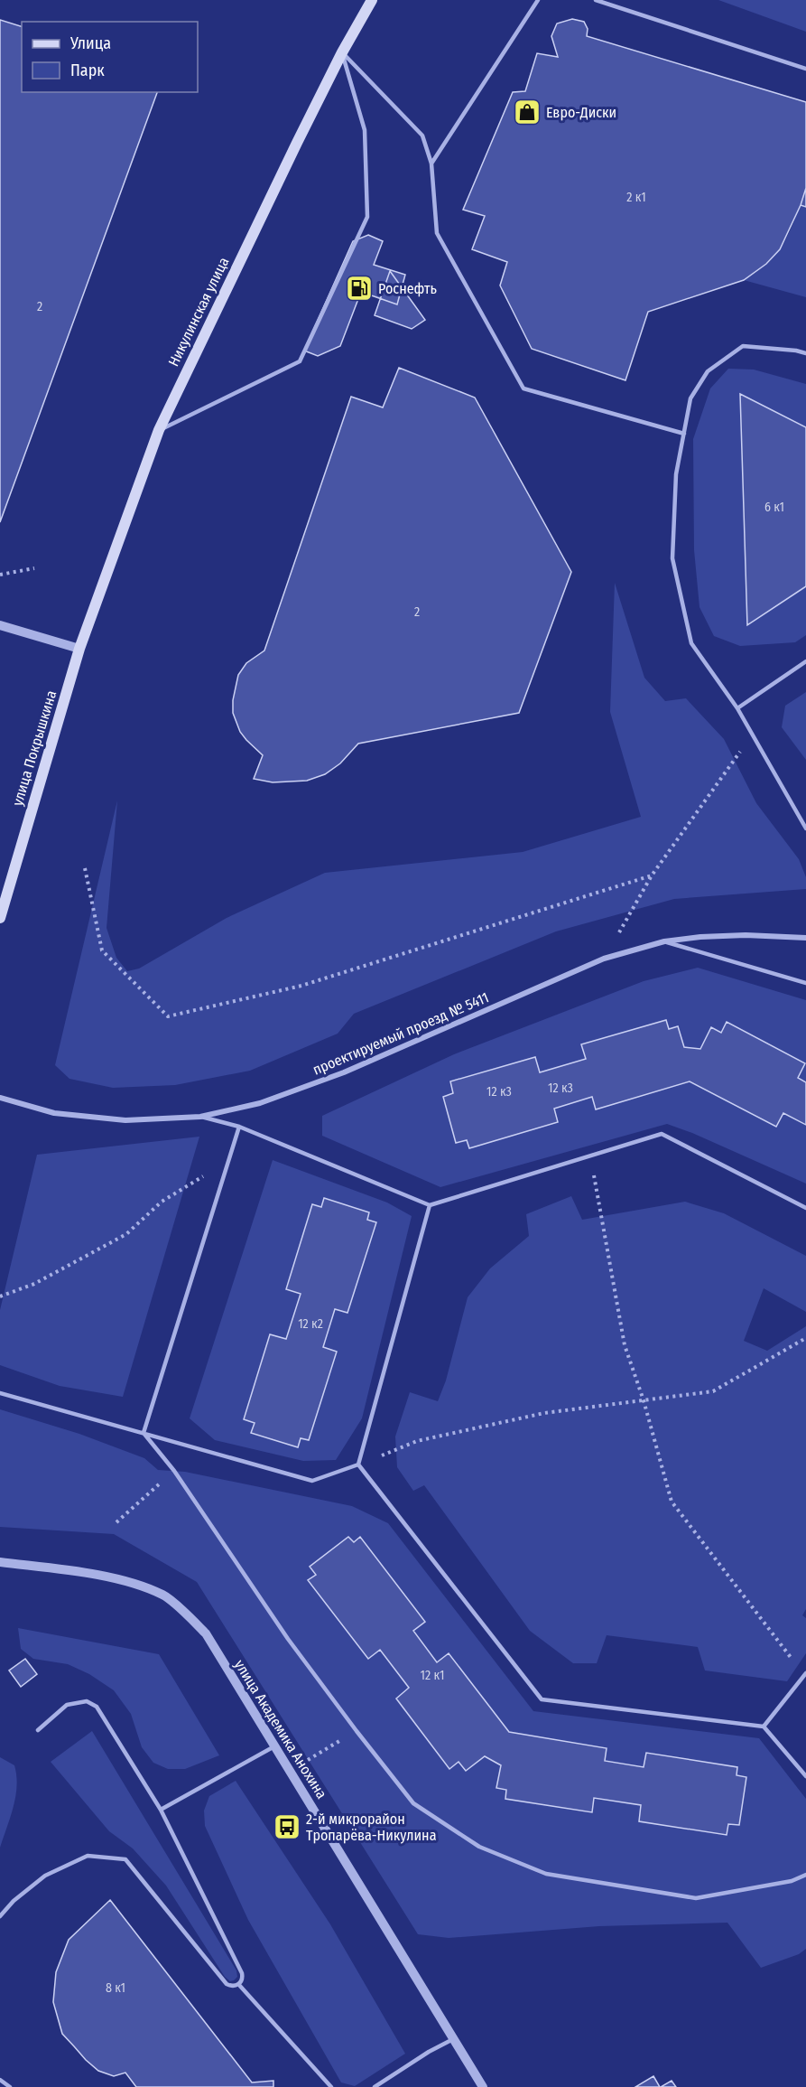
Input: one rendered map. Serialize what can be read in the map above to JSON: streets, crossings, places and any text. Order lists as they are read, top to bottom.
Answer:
{
  "streets": {
    "main road": ["Никулинская улица", "улица Покрышкина"],
    "street": ["проектируемый проезд № 5411", "улица Академика Анохина"]
  },
  "crossings": [
    ["Никулинская улица", "улица Покрышкина"]
  ],
  "places": {
    "shop": ["Евро-Диски"],
    "fuel station": ["Роснефть"],
    "bus stop": ["2-й микрорайон Тропарёва-Никулина"]
  },
  "house_numbers": [
    "2 к1",
    "2",
    "6 к1",
    "2",
    "12 к3",
    "12 к3",
    "12 к2",
    "12 к1",
    "8 к1"
  ],
  "legend": ["Улица", "Парк"]
}
